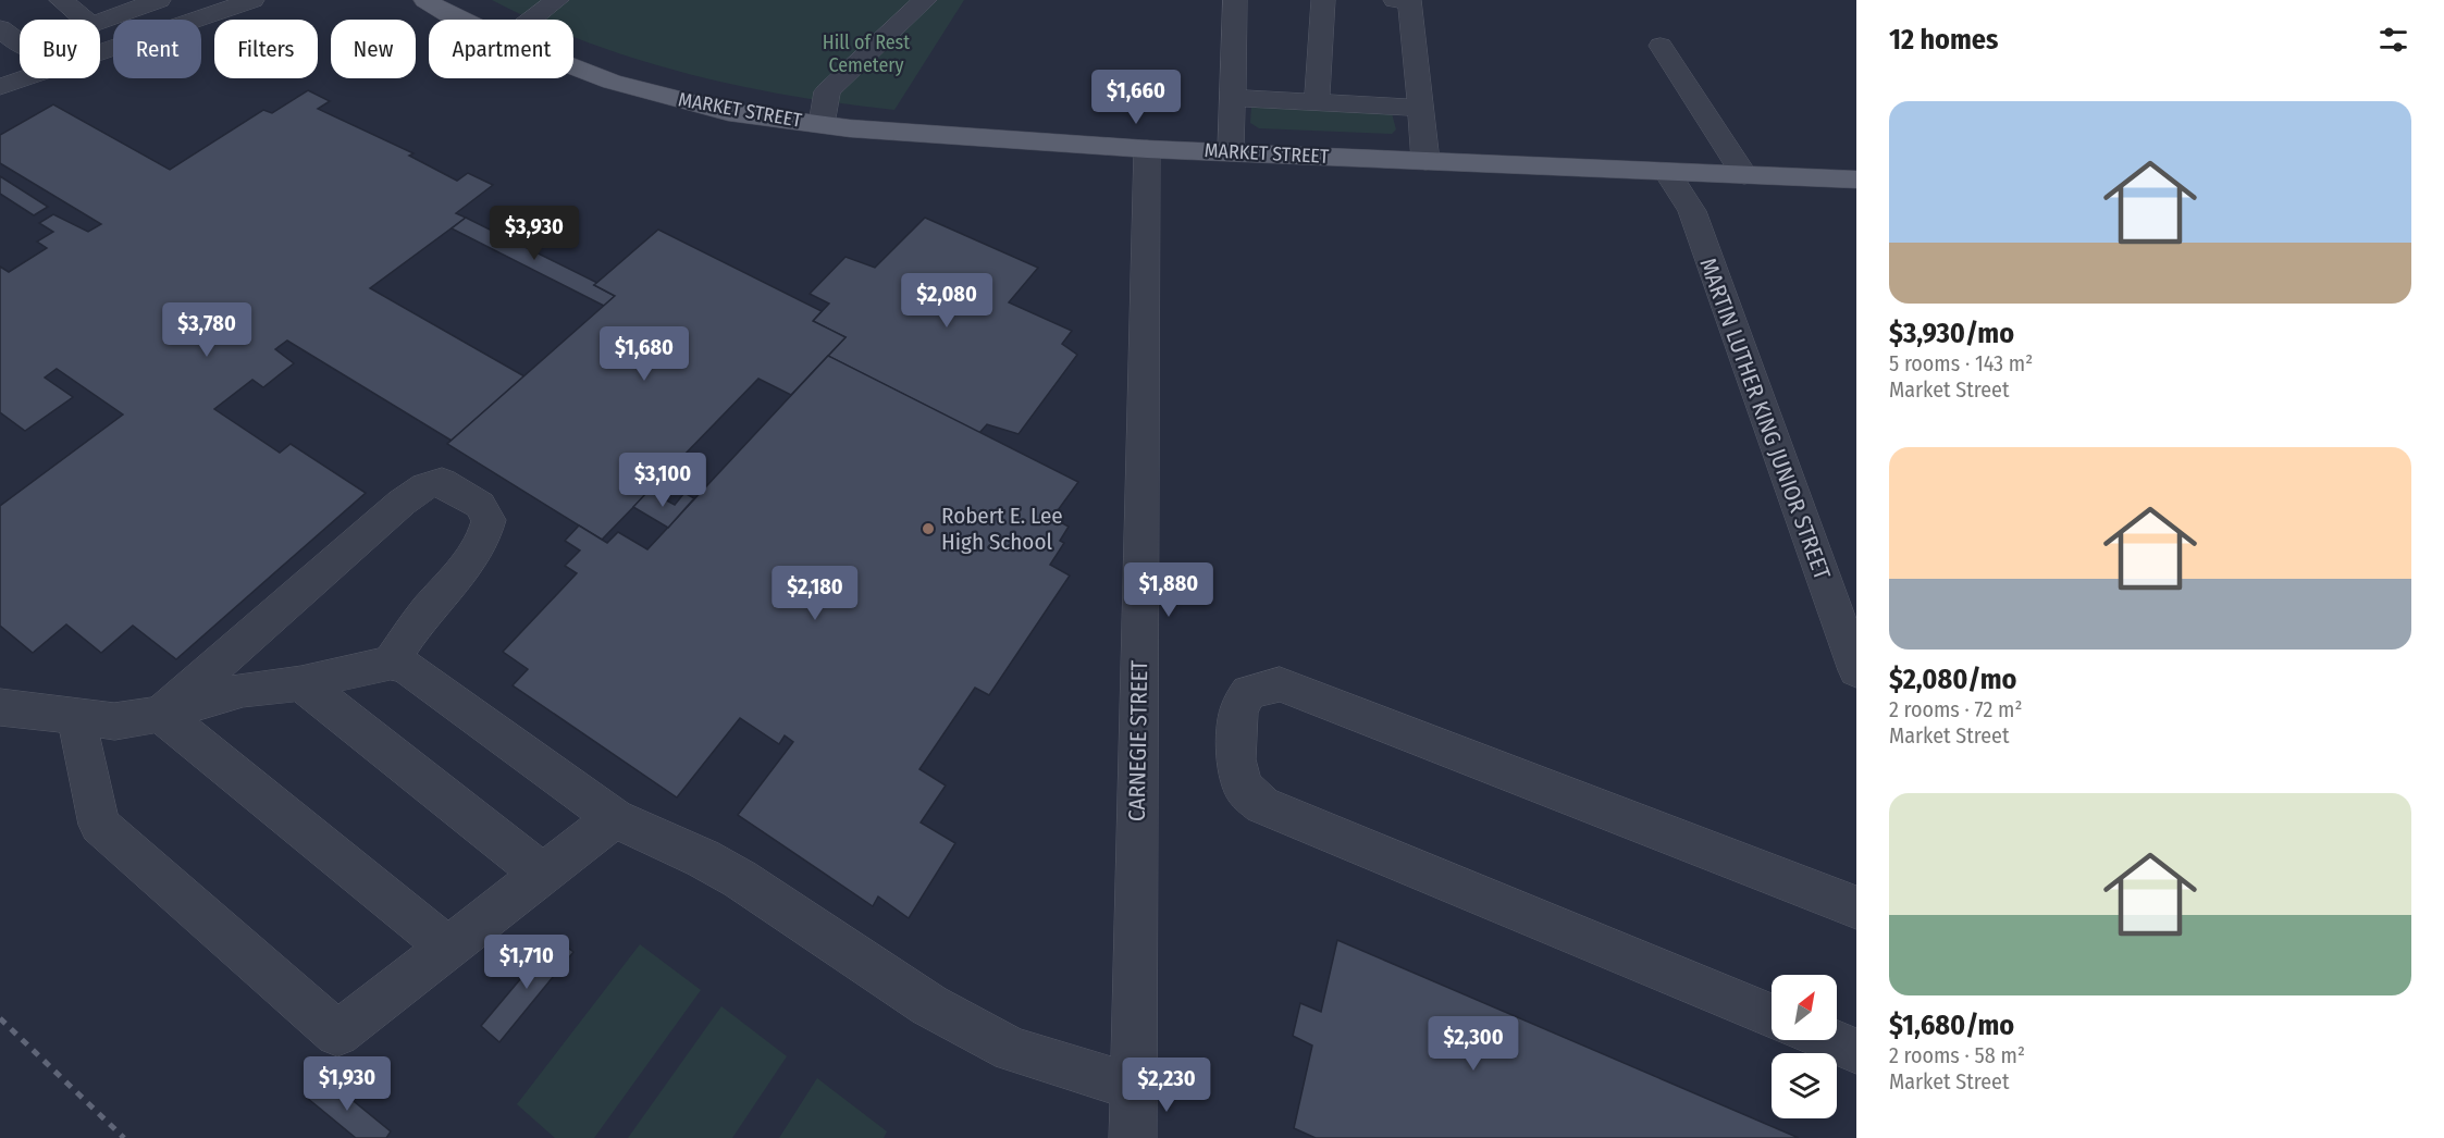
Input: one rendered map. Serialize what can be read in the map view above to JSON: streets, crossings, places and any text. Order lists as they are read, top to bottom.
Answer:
{
  "streets": {
    "main road": ["MARKET STREET"],
    "street": ["MARTIN LUTHER KING JUNIOR STREET", "CARNEGIE STREET"]
  },
  "crossings": [
    ["MARKET STREET", "MARTIN LUTHER KING JUNIOR STREET"],
    ["MARKET STREET", "CARNEGIE STREET"]
  ],
  "parks": ["Hill of Rest Cemetery"],
  "places": ["Robert E. Lee High School"],
  "north": "top right",
  "page": {
    "heading": "12 homes",
    "chip": [
      "Buy",
      "Rent",
      "Filters",
      "New",
      "Apartment"
    ],
    "price": [
      "$1,660",
      "$3,930",
      "$2,080",
      "$3,780",
      "$1,680",
      "$3,100",
      "$1,880",
      "$2,180",
      "$1,710",
      "$2,300",
      "$1,930",
      "$2,230"
    ],
    "list": [
      {
        "name": "$3,930/mo",
        "note": "5 rooms · 143 m² · Market Street"
      },
      {
        "name": "$2,080/mo",
        "note": "2 rooms · 72 m² · Market Street"
      },
      {
        "name": "$1,680/mo",
        "note": "2 rooms · 58 m² · Market Street"
      }
    ]
  }
}
